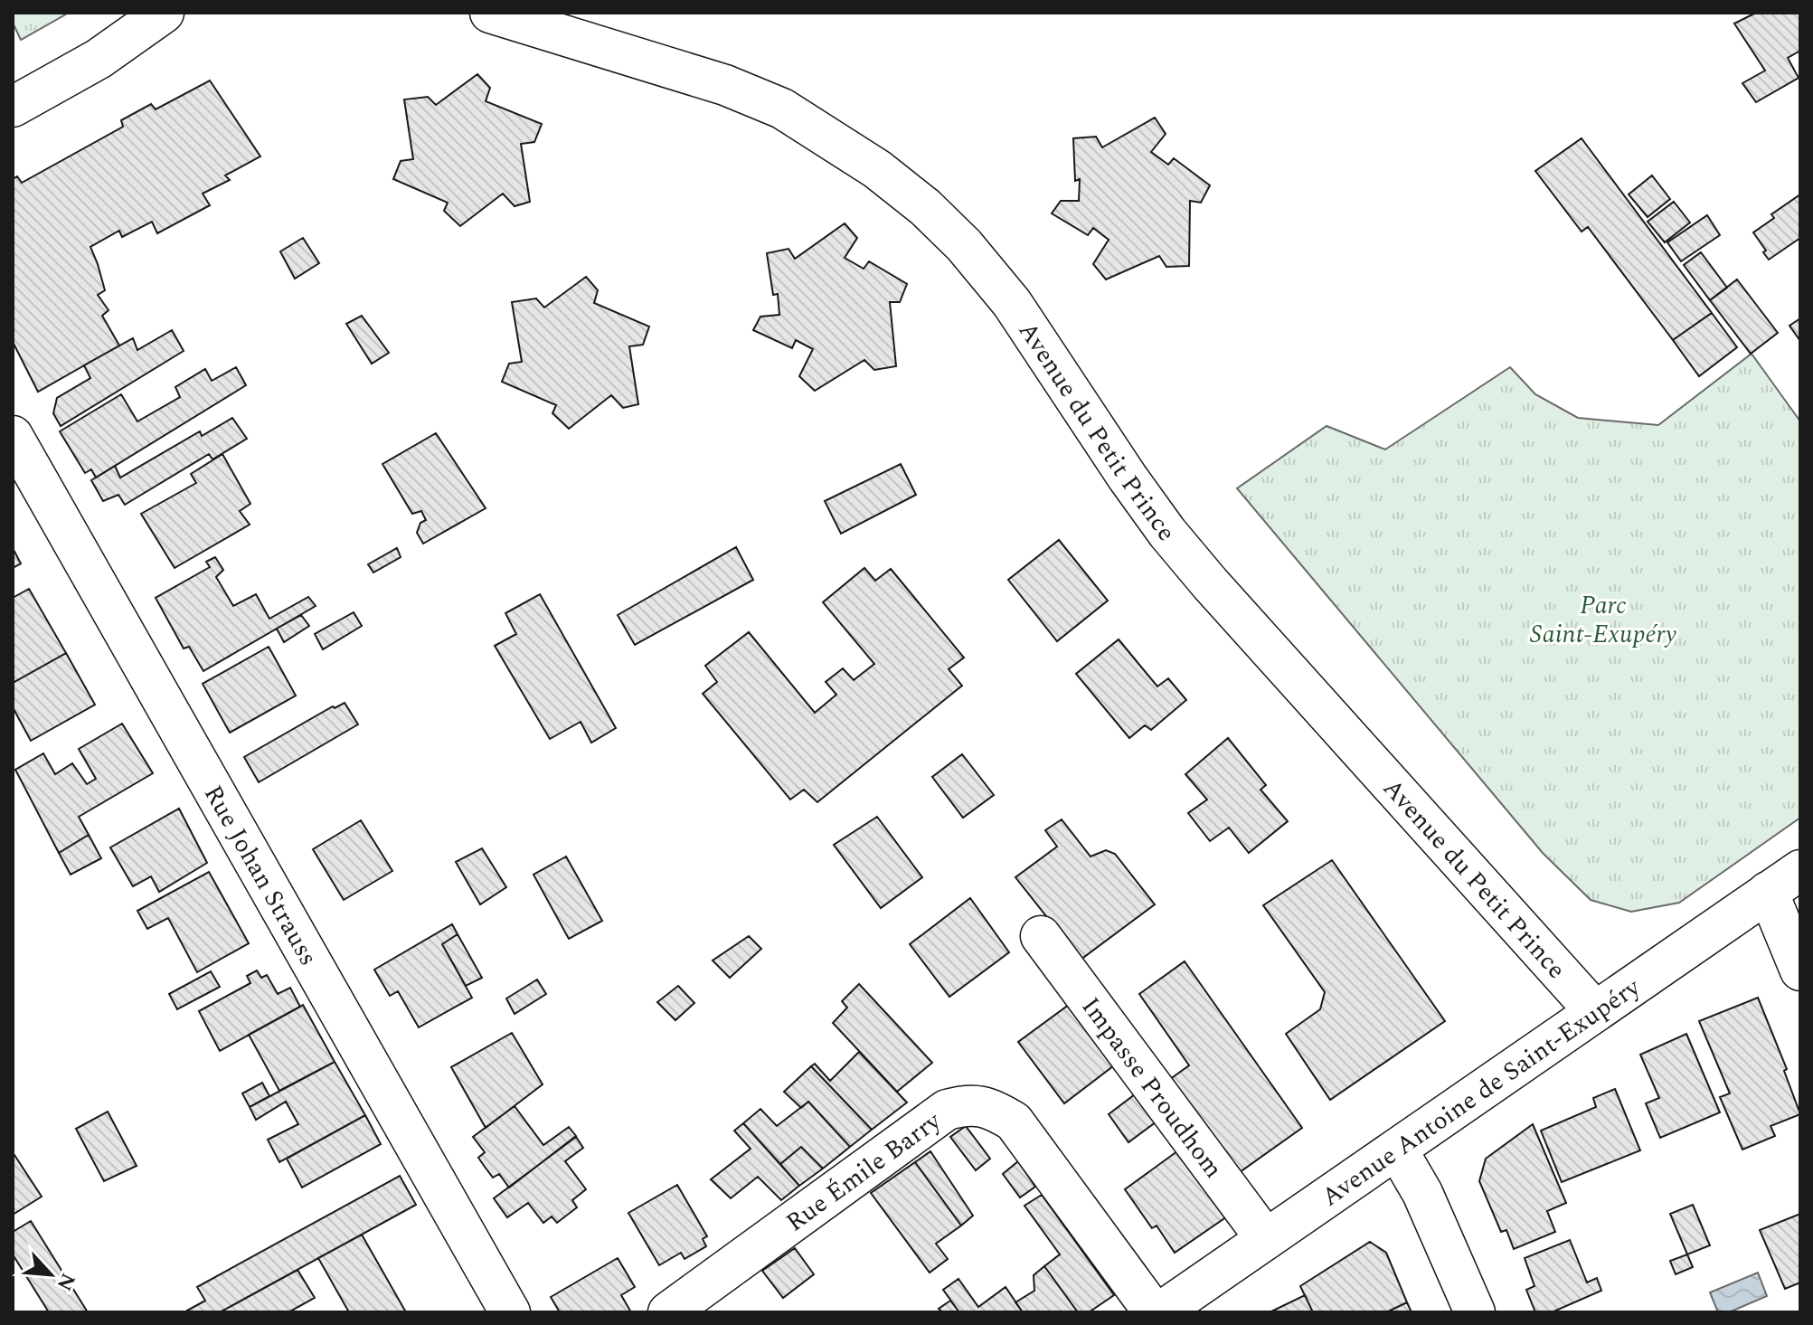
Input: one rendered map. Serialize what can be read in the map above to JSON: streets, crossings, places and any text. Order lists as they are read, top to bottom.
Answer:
{
  "streets": {
    "street": [
      "Avenue du Petit Prince",
      "Rue Johan Strauss",
      "Impasse Proudhom",
      "Avenue Antoine de Saint-Exupéry",
      "Rue Émile Barry"
    ]
  },
  "crossings": [
    ["Avenue du Petit Prince", "Avenue Antoine de Saint-Exupéry"],
    ["Impasse Proudhom", "Avenue Antoine de Saint-Exupéry"]
  ],
  "parks": ["Parc Saint-Exupéry"],
  "north": "bottom right"
}
